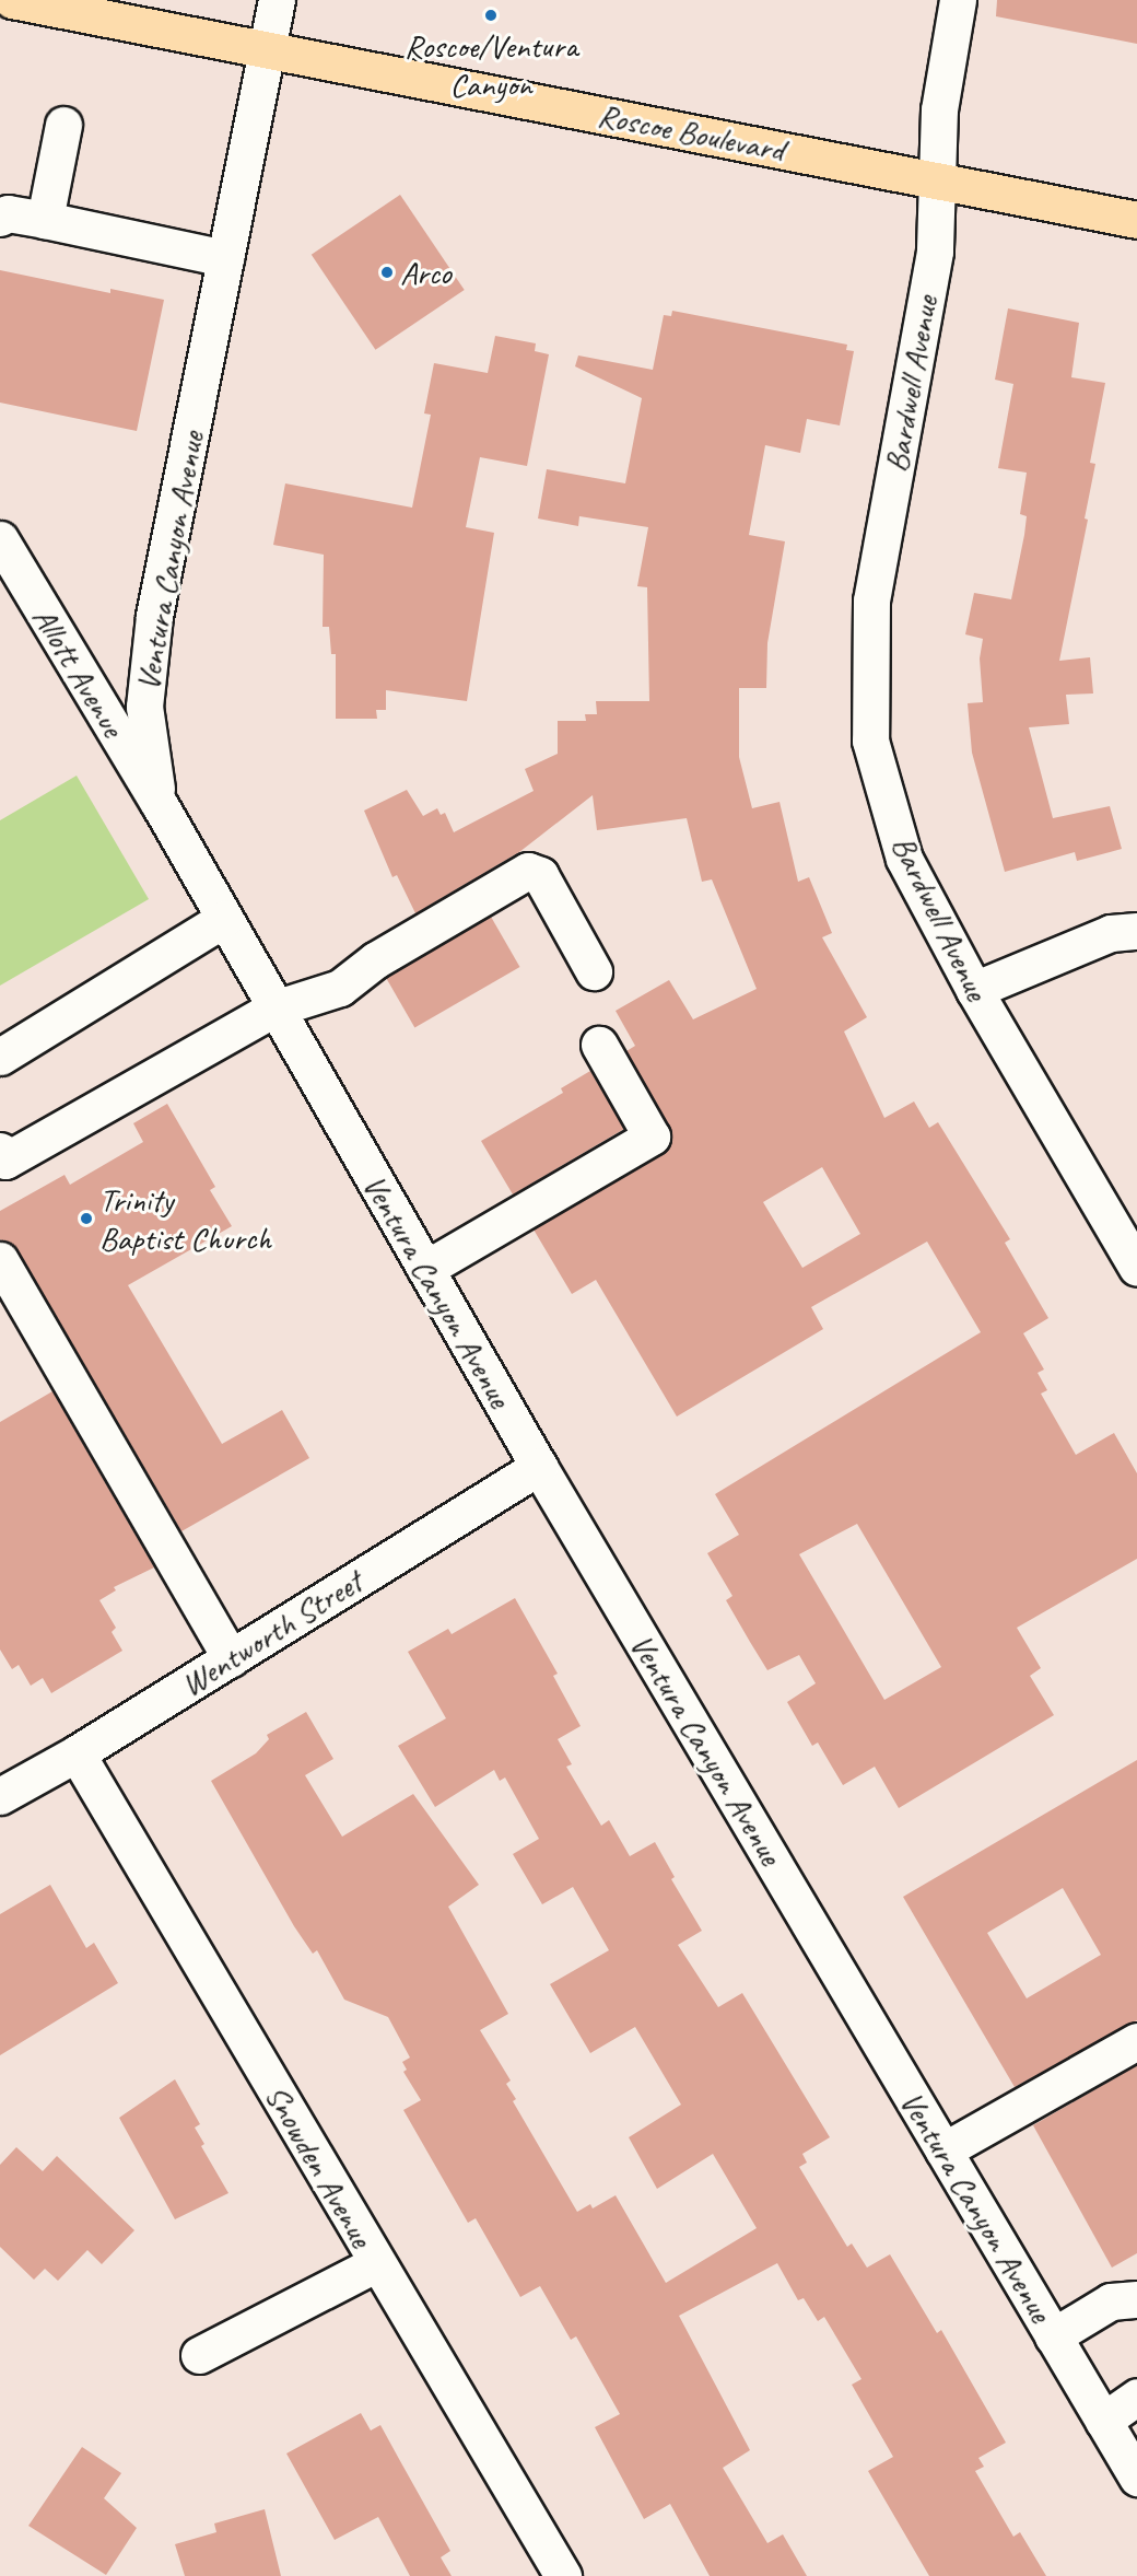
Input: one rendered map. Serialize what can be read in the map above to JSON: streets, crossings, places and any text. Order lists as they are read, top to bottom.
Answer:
{
  "streets": {
    "main road": ["Roscoe Boulevard"],
    "street": [
      "Bardwell Avenue",
      "Ventura Canyon Avenue",
      "Allott Avenue",
      "Wentworth Street",
      "Snowden Avenue"
    ]
  },
  "crossings": [
    ["Roscoe Boulevard", "Bardwell Avenue"],
    ["Roscoe Boulevard", "Ventura Canyon Avenue"],
    ["Ventura Canyon Avenue", "Allott Avenue"],
    ["Ventura Canyon Avenue", "Wentworth Street"],
    ["Wentworth Street", "Snowden Avenue"]
  ],
  "places": ["Roscoe/Ventura Canyon", "Arco", "Trinity Baptist Church"]
}
